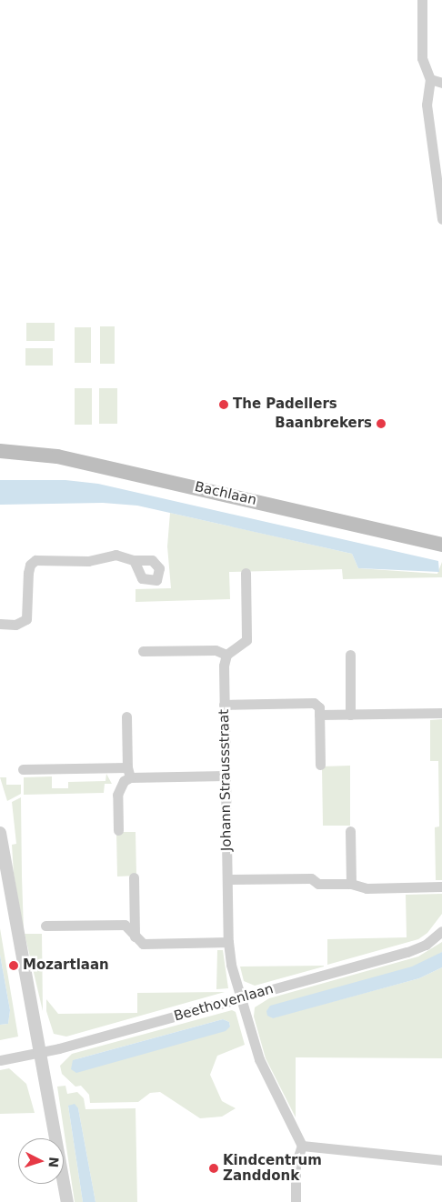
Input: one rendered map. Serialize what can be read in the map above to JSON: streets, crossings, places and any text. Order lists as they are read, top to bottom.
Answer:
{
  "streets": {
    "main road": ["Bachlaan"],
    "street": ["Johann Straussstraat", "Beethovenlaan"]
  },
  "crossings": [
    ["Johann Straussstraat", "Beethovenlaan"]
  ],
  "places": [
    "The Padellers",
    "Baanbrekers",
    "Mozartlaan",
    "Kindcentrum Zanddonk"
  ],
  "north": "right"
}
